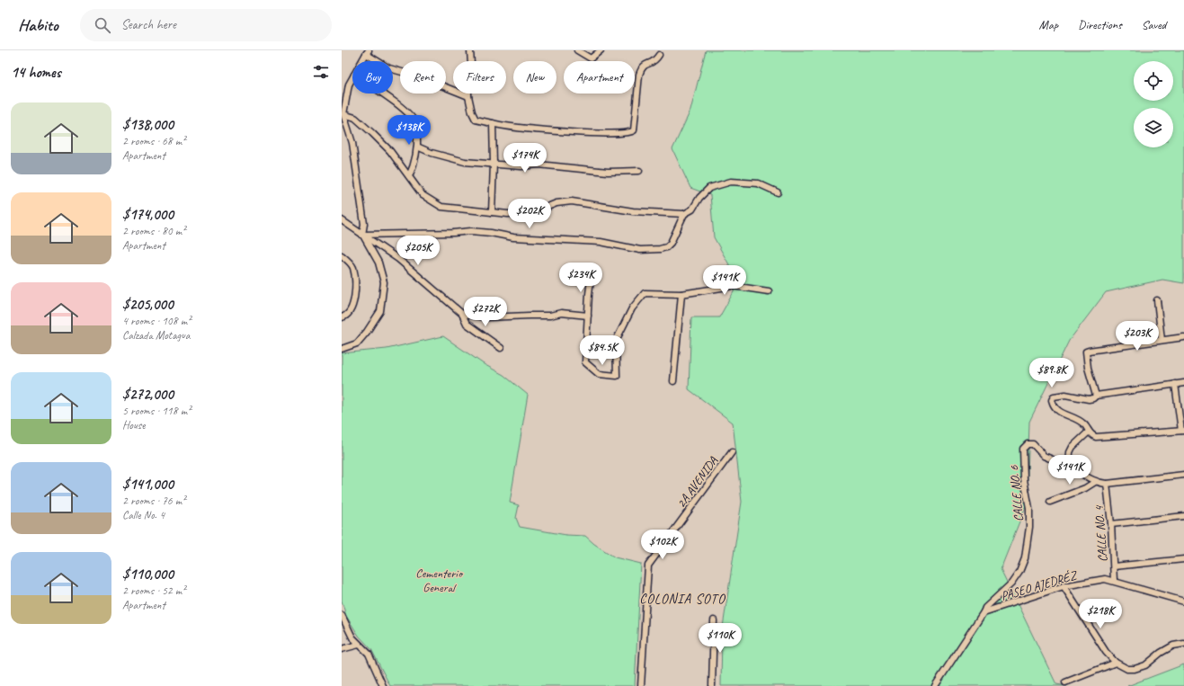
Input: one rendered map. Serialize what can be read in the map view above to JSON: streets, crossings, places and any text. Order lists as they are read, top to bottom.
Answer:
{
  "streets": {
    "street": [
      "2A AVENIDA",
      "CALLE NO. 6",
      "CALLE NO. 4",
      "PASEO AJEDRÉZ"
    ]
  },
  "crossings": [
    ["CALLE NO. 6", "PASEO AJEDRÉZ"],
    ["CALLE NO. 4", "PASEO AJEDRÉZ"]
  ],
  "districts": ["COLONIA SOTO"],
  "parks": ["Cementerio General"],
  "page": {
    "header": "Habito",
    "search": "Search here",
    "nav": ["Map", "Directions", "Saved"],
    "heading": "14 homes",
    "chip": [
      "Buy",
      "Rent",
      "Filters",
      "New",
      "Apartment"
    ],
    "list": [
      {
        "name": "$138,000",
        "note": "2 rooms · 68 m² · Apartment"
      },
      {
        "name": "$174,000",
        "note": "2 rooms · 80 m² · Apartment"
      },
      {
        "name": "$205,000",
        "note": "4 rooms · 108 m² · Calzada Motagua"
      },
      {
        "name": "$272,000",
        "note": "5 rooms · 118 m² · House"
      },
      {
        "name": "$141,000",
        "note": "2 rooms · 76 m² · Calle No. 4"
      },
      {
        "name": "$110,000",
        "note": "2 rooms · 52 m² · Apartment"
      }
    ],
    "price": [
      "$138K",
      "$174K",
      "$202K",
      "$205K",
      "$234K",
      "$141K",
      "$272K",
      "$203K",
      "$84.5K",
      "$89.8K",
      "$141K",
      "$102K",
      "$218K",
      "$110K"
    ]
  }
}
